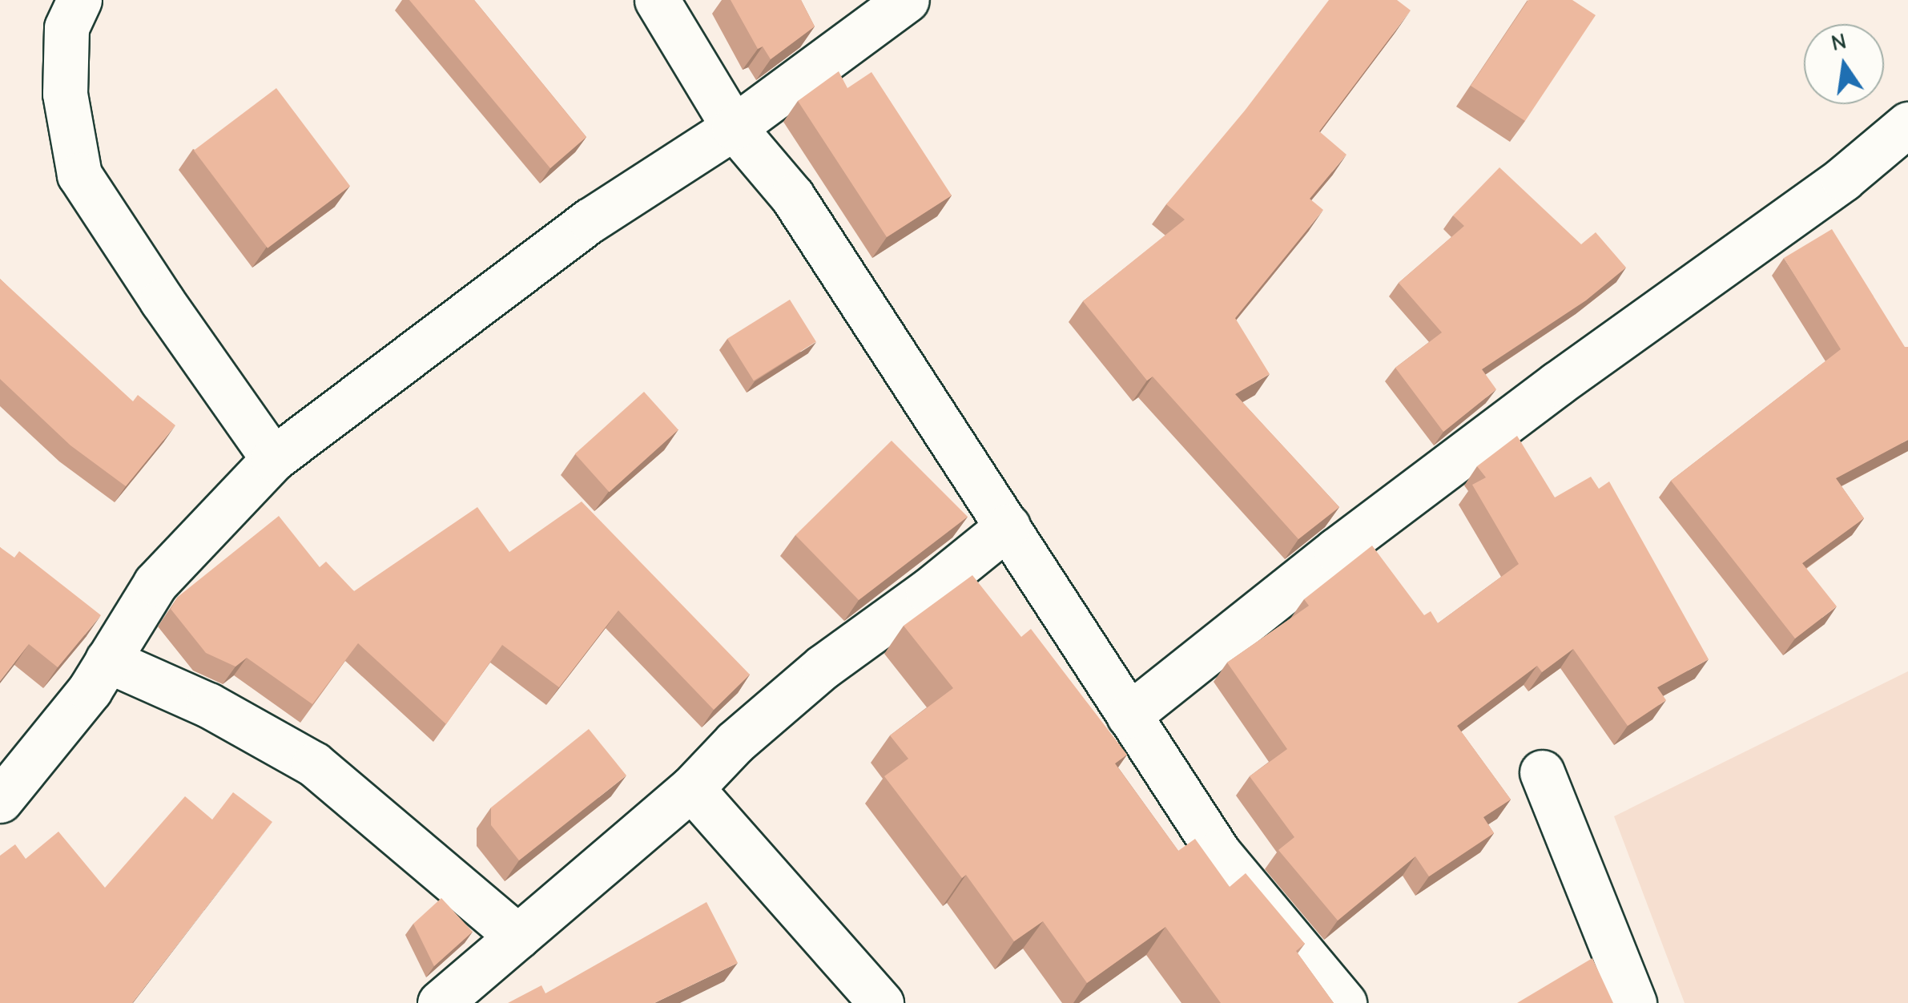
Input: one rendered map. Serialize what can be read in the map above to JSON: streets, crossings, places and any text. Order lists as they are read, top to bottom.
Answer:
{
  "north": "top"
}
